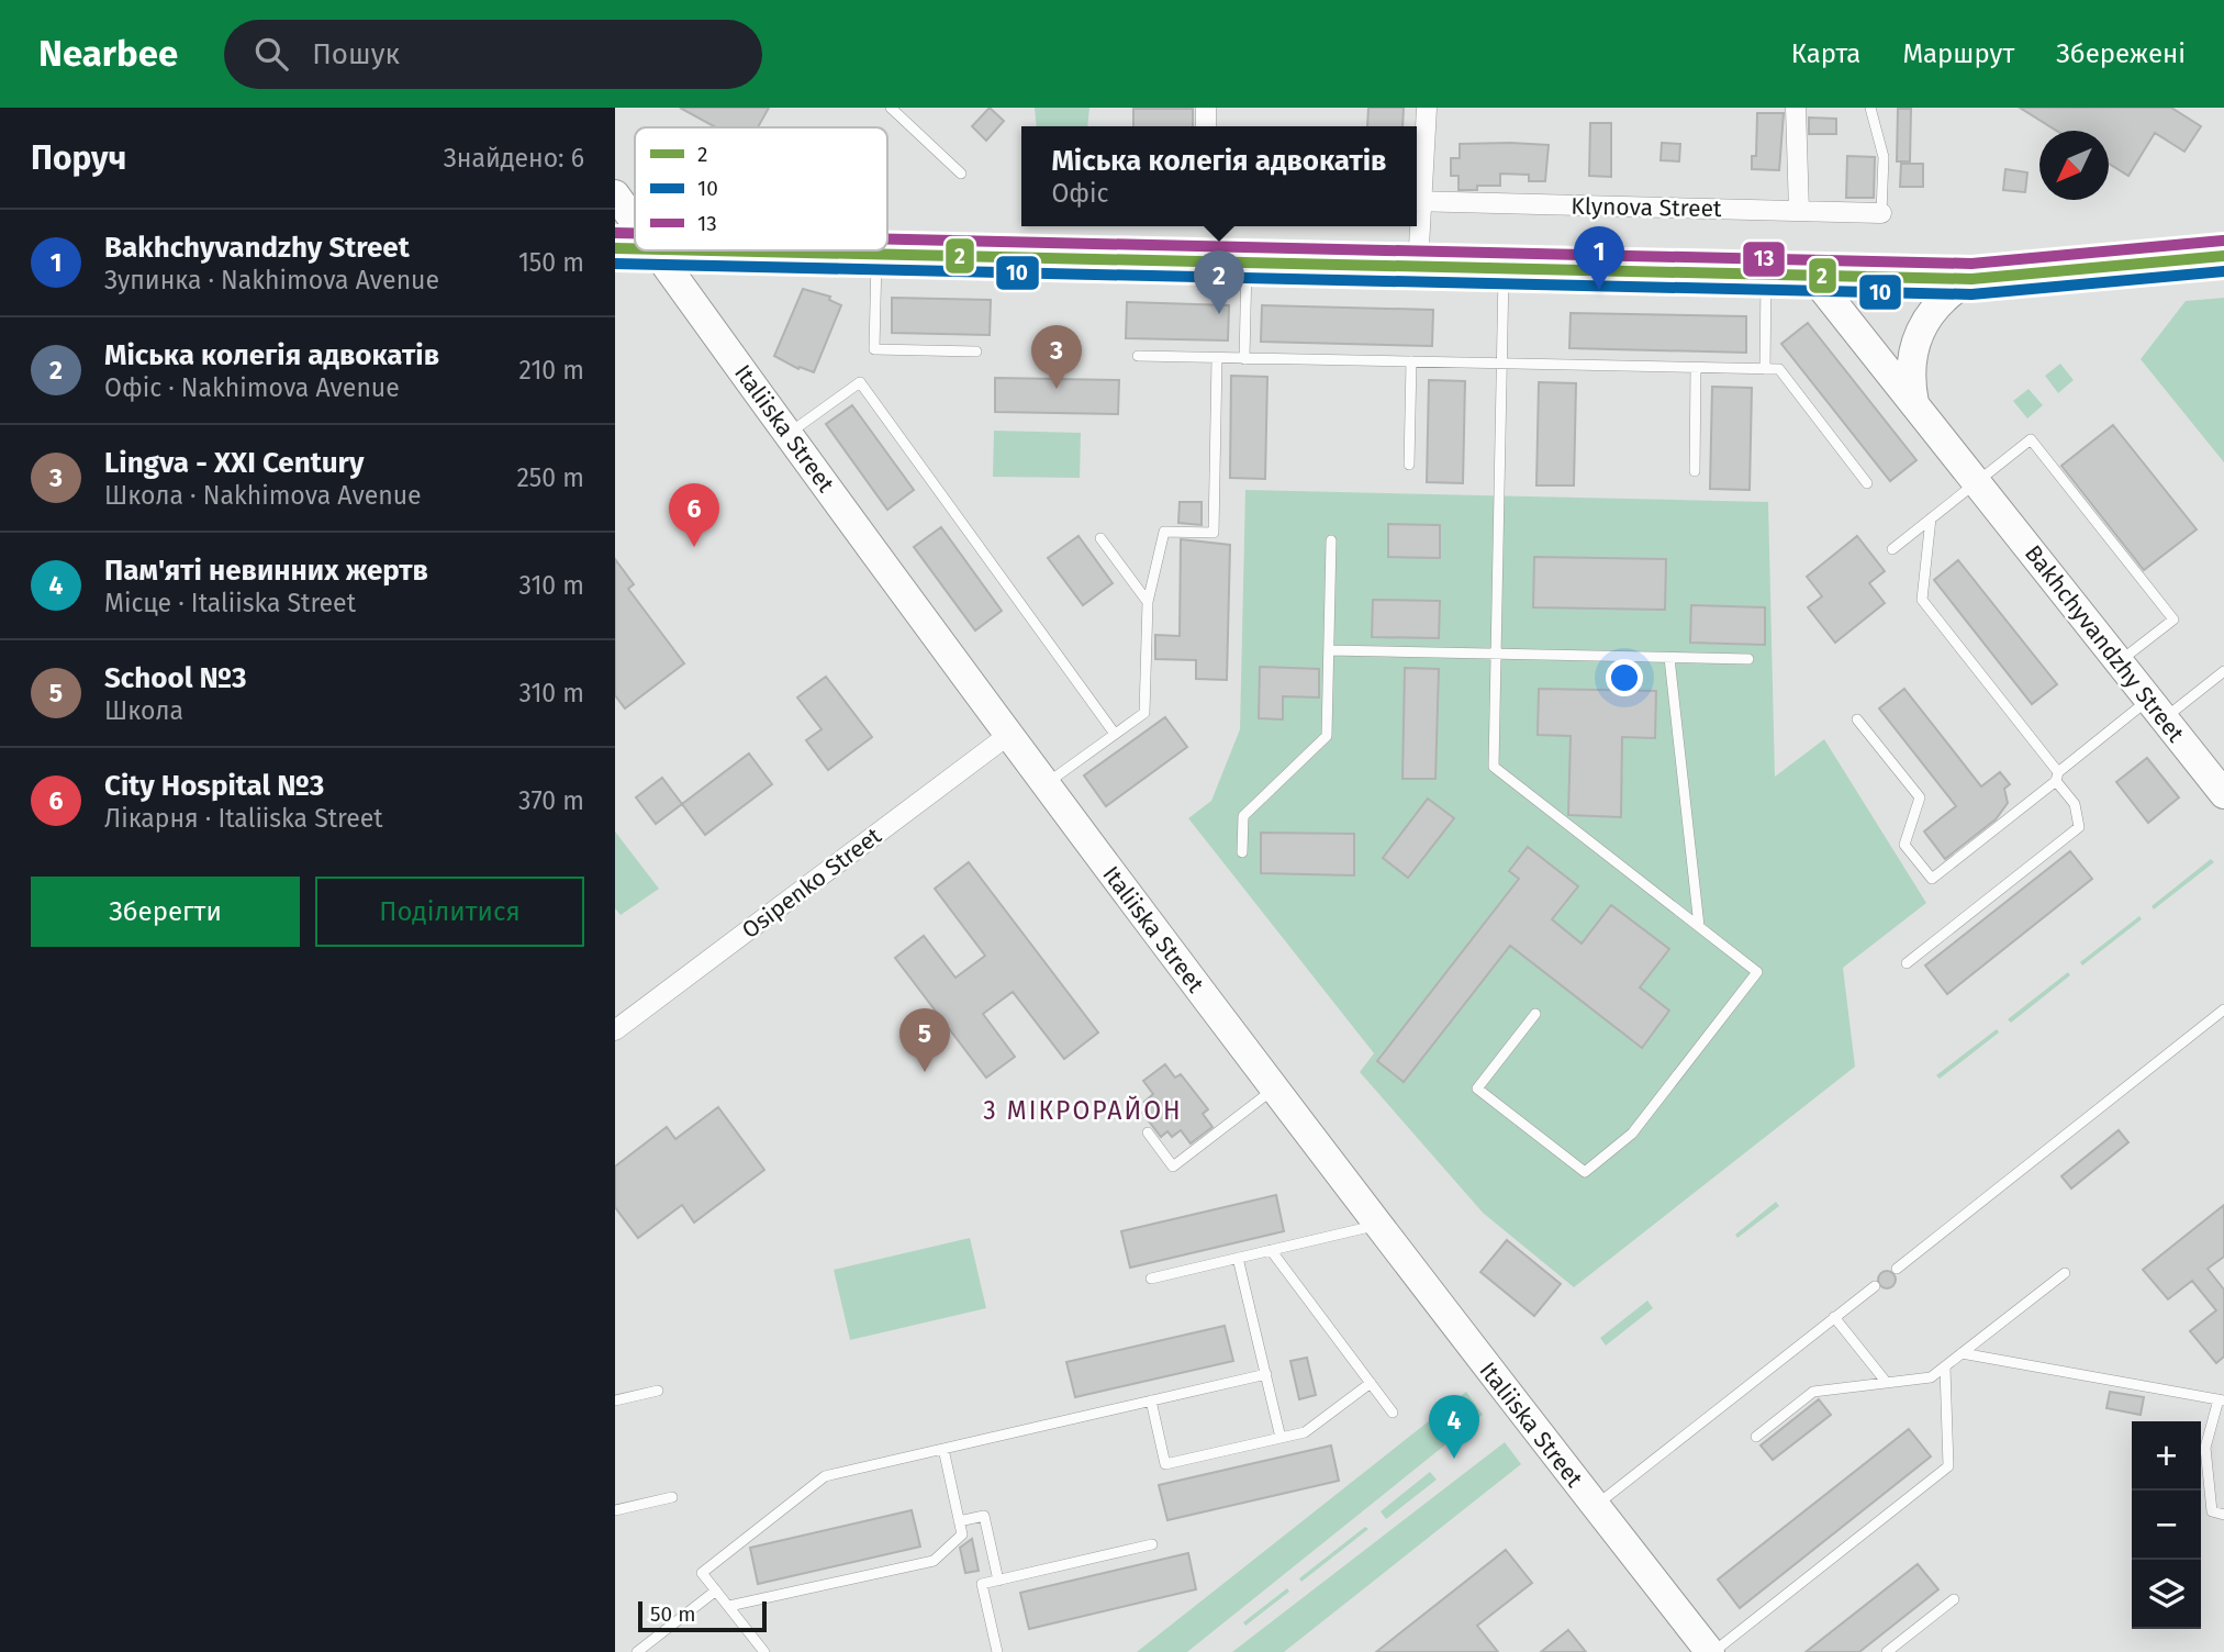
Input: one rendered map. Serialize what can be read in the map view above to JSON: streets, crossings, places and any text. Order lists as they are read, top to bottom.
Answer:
{
  "streets": {
    "street": [
      "Klynova Street",
      "Italiiska Street",
      "Bakhchyvandzhy Street",
      "Osipenko Street"
    ]
  },
  "crossings": [
    ["Italiiska Street", "Osipenko Street"]
  ],
  "districts": ["3 МІКРОРАЙОН"],
  "lines": ["transit line 13", "transit line 2", "transit line 10"],
  "legend": ["2", "10", "13"],
  "scale_bar": "50 m",
  "north": "bottom left",
  "page": {
    "header": "Nearbee",
    "search": "Пошук",
    "nav": ["Карта", "Маршрут", "Збережені"],
    "heading": ["Поруч", "Знайдено: 6"],
    "popup": ["Міська колегія адвокатів", "Офіс"],
    "list": [
      {
        "mark": "1",
        "name": "Bakhchyvandzhy Street",
        "note": "Зупинка · Nakhimova Avenue",
        "value": "150 m"
      },
      {
        "mark": "2",
        "name": "Міська колегія адвокатів",
        "note": "Офіс · Nakhimova Avenue",
        "value": "210 m"
      },
      {
        "mark": "3",
        "name": "Lingva - XXI Century",
        "note": "Школа · Nakhimova Avenue",
        "value": "250 m"
      },
      {
        "mark": "4",
        "name": "Пам'яті невинних жертв",
        "note": "Місце · Italiiska Street",
        "value": "310 m"
      },
      {
        "mark": "5",
        "name": "School №3",
        "note": "Школа",
        "value": "310 m"
      },
      {
        "mark": "6",
        "name": "City Hospital №3",
        "note": "Лікарня · Italiiska Street",
        "value": "370 m"
      }
    ],
    "pins": [
      "1",
      "2",
      "3",
      "6",
      "5",
      "4"
    ],
    "buttons": ["Зберегти", "Поділитися"],
    "map_buttons": ["+", "−"],
    "scale": "50 m"
  }
}
